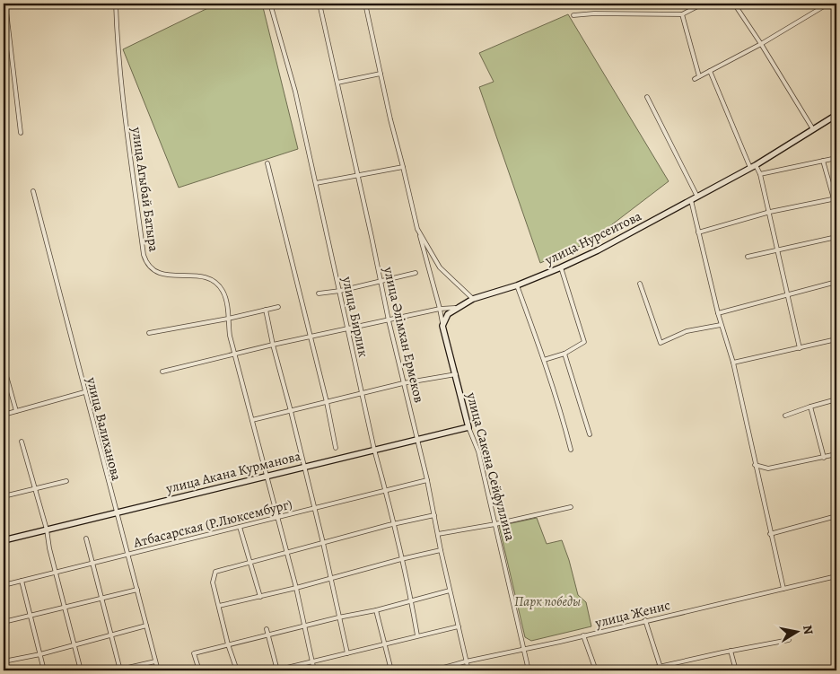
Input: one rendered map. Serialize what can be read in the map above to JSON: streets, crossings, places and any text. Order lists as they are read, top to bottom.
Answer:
{
  "streets": {
    "main road": ["улица Нурсеитова", "улица Сакена Сейфуллина", "улица Акана Курманова"],
    "street": [
      "улица Агыбай Батыра",
      "улица Бирлик",
      "улица Әлімхан Ермеков",
      "улица Валиханова",
      "Атбасарская (Р.Люксембург)",
      "улица Женис"
    ]
  },
  "crossings": [
    ["улица Агыбай Батыра", "улица Акана Курманова"],
    ["улица Агыбай Батыра", "Атбасарская (Р.Люксембург)"],
    ["улица Нурсеитова", "улица Сакена Сейфуллина"],
    ["улица Бирлик", "улица Акана Курманова"],
    ["улица Бирлик", "Атбасарская (Р.Люксембург)"],
    ["улица Әлімхан Ермеков", "улица Акана Курманова"],
    ["улица Әлімхан Ермеков", "Атбасарская (Р.Люксембург)"],
    ["улица Әлімхан Ермеков", "улица Женис"],
    ["улица Валиханова", "улица Акана Курманова"],
    ["улица Валиханова", "Атбасарская (Р.Люксембург)"],
    ["улица Сакена Сейфуллина", "улица Акана Курманова"],
    ["улица Сакена Сейфуллина", "улица Женис"]
  ],
  "parks": ["Парк победы"],
  "north": "right"
}
